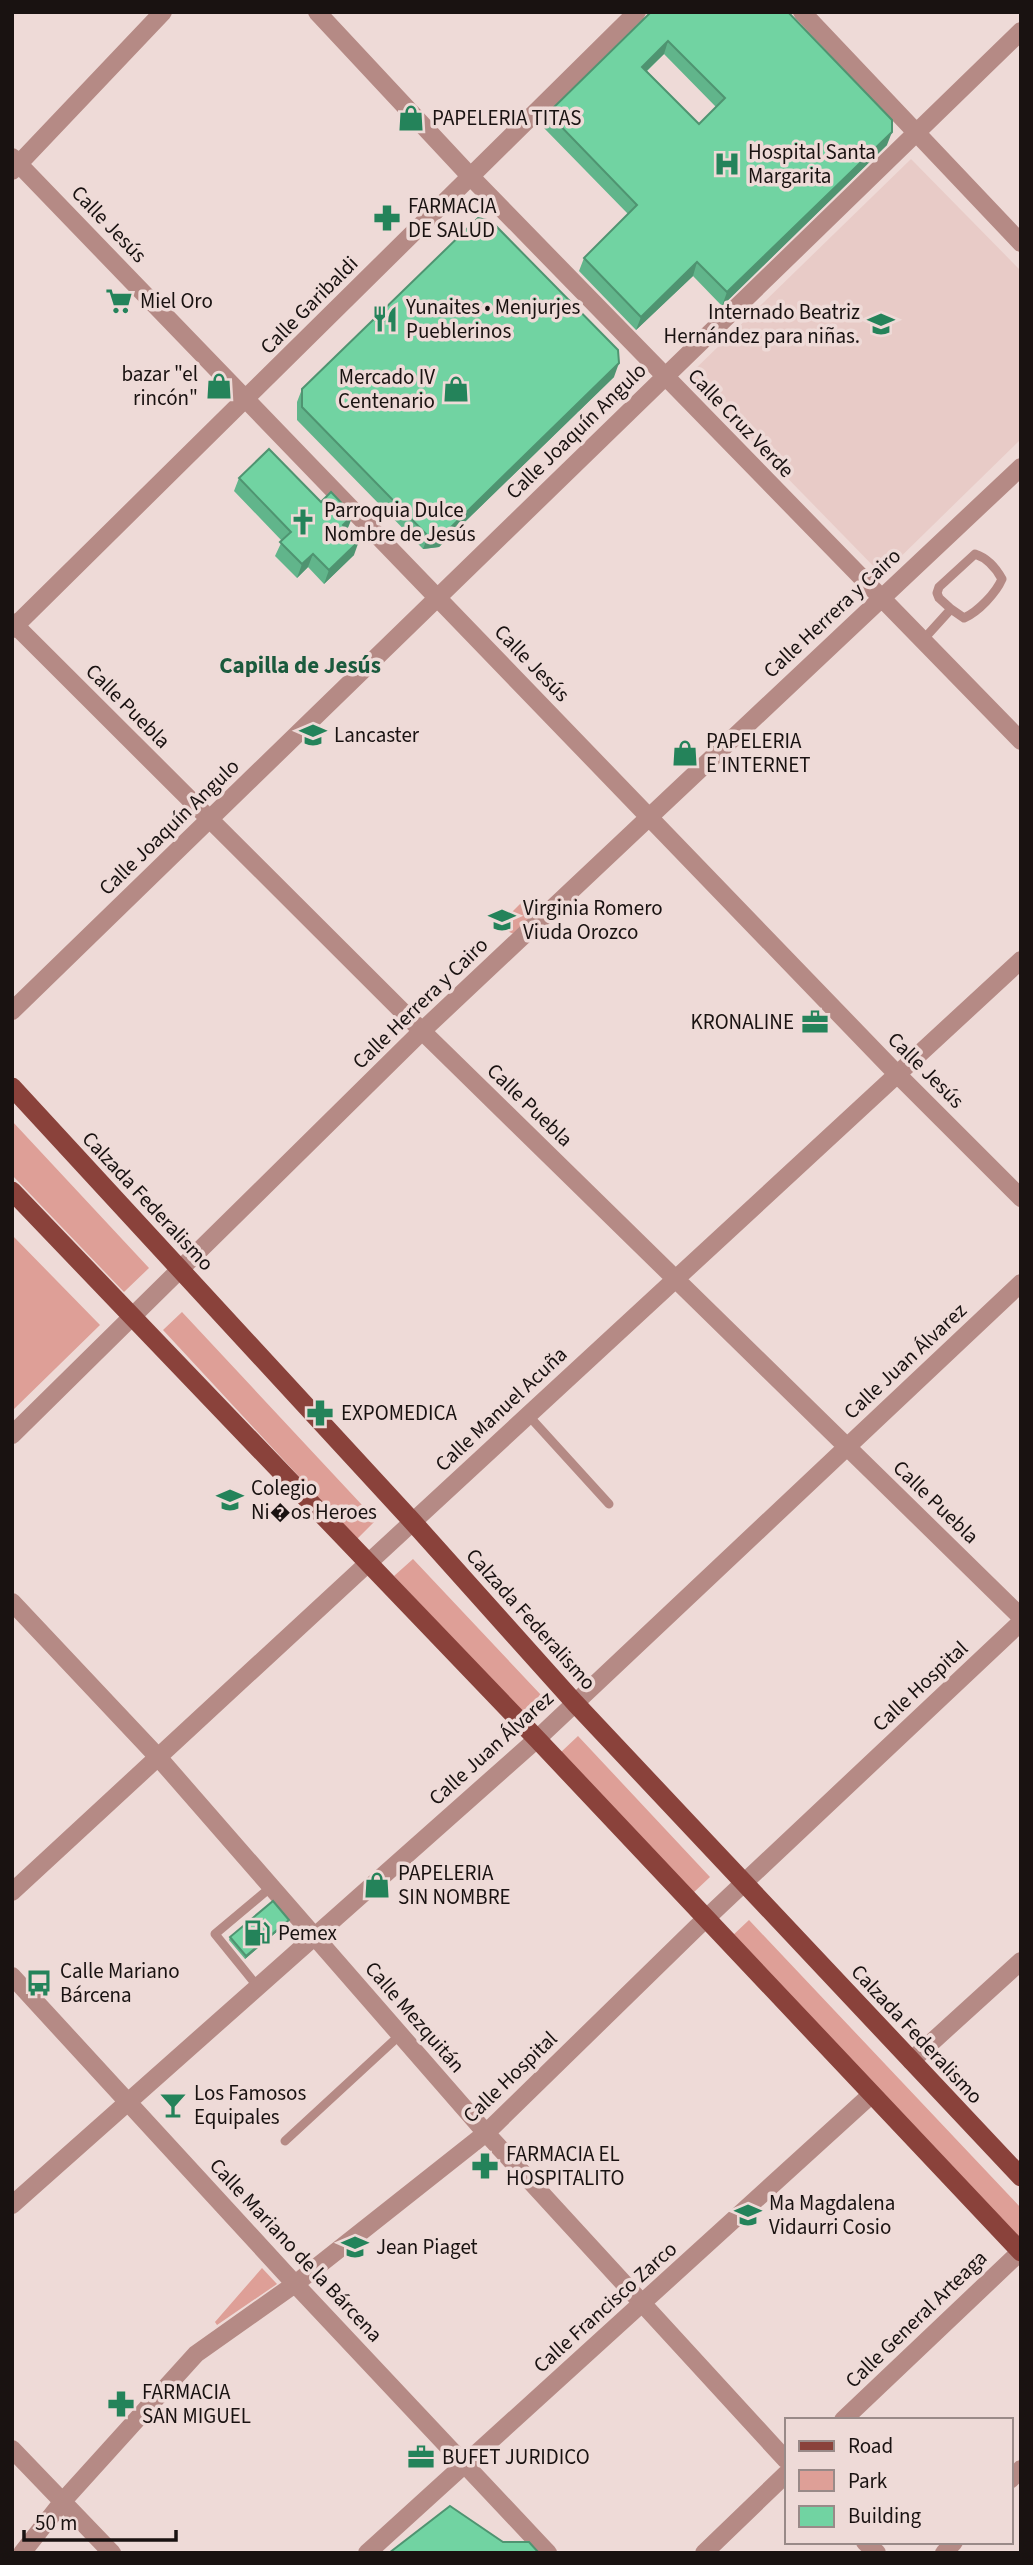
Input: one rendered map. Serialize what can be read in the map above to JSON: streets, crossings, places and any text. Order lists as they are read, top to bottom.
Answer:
{
  "streets": {
    "main road": ["Calzada Federalismo"],
    "street": [
      "Calle Jesús",
      "Calle Garibaldi",
      "Calle Cruz Verde",
      "Calle Joaquín Angulo",
      "Calle Herrera y Cairo",
      "Calle Puebla",
      "Calle Juan Álvarez",
      "Calle Manuel Acuña",
      "Calle Hospital",
      "Calle Mezquitán",
      "Calle Mariano de la Bárcena",
      "Calle Francisco Zarco",
      "Calle General Arteaga"
    ]
  },
  "crossings": [
    ["Calle Jesús", "Calle Garibaldi"],
    ["Calle Jesús", "Calle Joaquín Angulo"],
    ["Calle Jesús", "Calle Herrera y Cairo"],
    ["Calle Jesús", "Calle Manuel Acuña"],
    ["Calle Garibaldi", "Calle Cruz Verde"],
    ["Calle Garibaldi", "Calle Puebla"],
    ["Calle Cruz Verde", "Calle Joaquín Angulo"],
    ["Calle Cruz Verde", "Calle Herrera y Cairo"],
    ["Calle Joaquín Angulo", "Calle Puebla"],
    ["Calle Herrera y Cairo", "Calle Puebla"],
    ["Calle Herrera y Cairo", "Calzada Federalismo"],
    ["Calle Puebla", "Calle Juan Álvarez"],
    ["Calle Puebla", "Calle Manuel Acuña"],
    ["Calle Puebla", "Calle Hospital"],
    ["Calzada Federalismo", "Calle Juan Álvarez"],
    ["Calzada Federalismo", "Calle Manuel Acuña"],
    ["Calzada Federalismo", "Calle Hospital"],
    ["Calle Juan Álvarez", "Calle Mezquitán"],
    ["Calle Juan Álvarez", "Calle Mariano de la Bárcena"],
    ["Calle Manuel Acuña", "Calle Mezquitán"],
    ["Calle Hospital", "Calle Mezquitán"],
    ["Calle Hospital", "Calle Mariano de la Bárcena"],
    ["Calle Mezquitán", "Calle Francisco Zarco"],
    ["Calle Mariano de la Bárcena", "Calle Francisco Zarco"]
  ],
  "districts": ["Capilla de Jesús"],
  "places": {
    "shop": [
      "PAPELERIA TITAS",
      "bazar \"el rincón\"",
      "Mercado IV Centenario",
      "PAPELERIA E INTERNET",
      "PAPELERIA SIN NOMBRE"
    ],
    "hospital": ["Hospital Santa Margarita"],
    "pharmacy": [
      "FARMACIA DE SALUD",
      "EXPOMEDICA",
      "FARMACIA EL HOSPITALITO",
      "FARMACIA SAN MIGUEL"
    ],
    "supermarket": ["Miel Oro"],
    "restaurant": ["Yunaites • Menjurjes Pueblerinos"],
    "school or university": [
      "Internado Beatriz Hernández para niñas.",
      "Lancaster",
      "Virginia Romero Viuda Orozco",
      "Colegio Ni�os Heroes",
      "Ma Magdalena Vidaurri Cosio",
      "Jean Piaget"
    ],
    "church": ["Parroquia Dulce Nombre de Jesús"],
    "office": ["KRONALINE", "BUFET JURIDICO"],
    "fuel station": ["Pemex"],
    "bus stop": ["Calle Mariano Bárcena"],
    "bar": ["Los Famosos Equipales"]
  },
  "legend": ["Road", "Park", "Building"],
  "scale_bar": "50 m"
}
